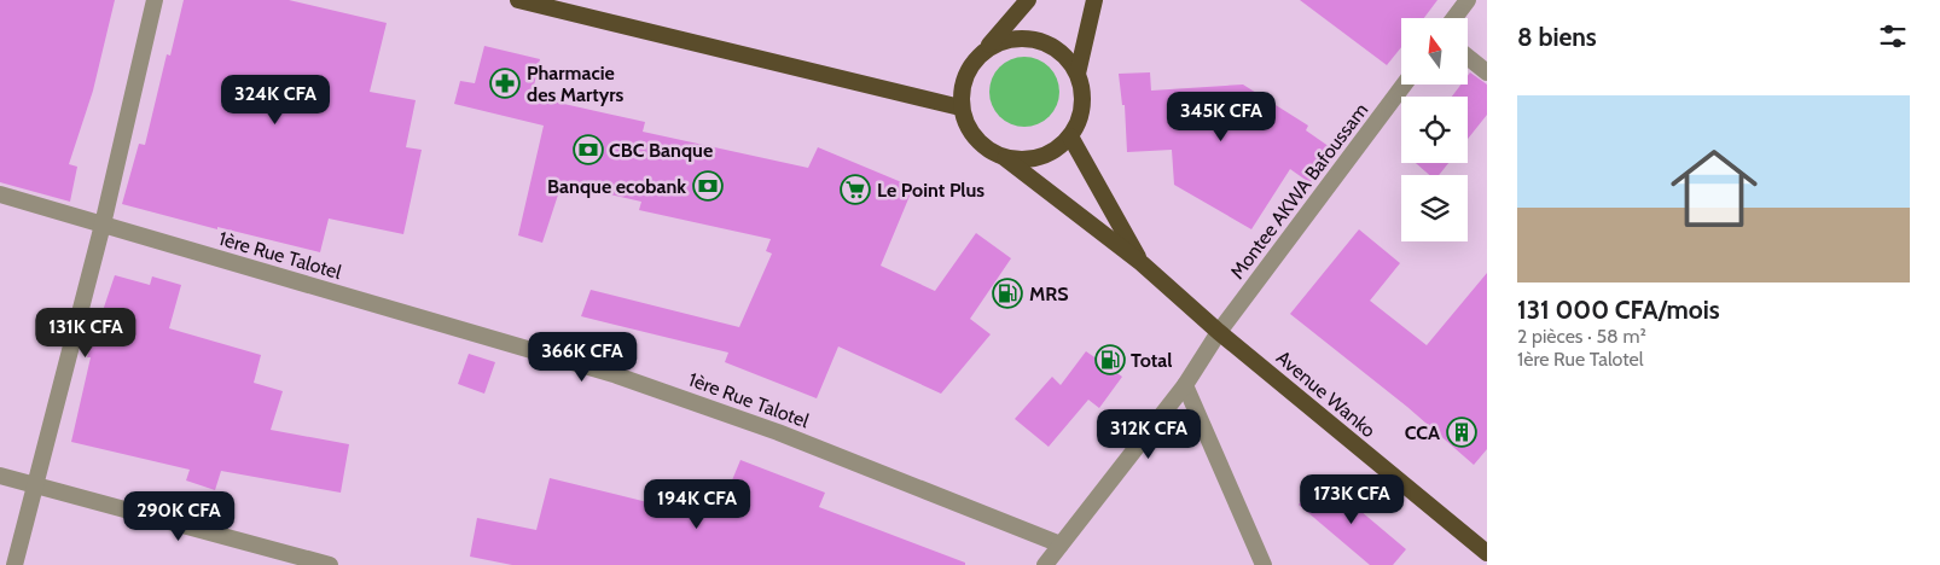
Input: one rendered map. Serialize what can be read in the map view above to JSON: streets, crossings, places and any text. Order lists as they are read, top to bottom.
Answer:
{
  "streets": {
    "highway": ["Avenue Wanko"],
    "street": ["Montee AKWA Bafoussam", "1ère Rue Talotel"]
  },
  "crossings": [
    ["Montee AKWA Bafoussam", "1ère Rue Talotel"],
    ["Montee AKWA Bafoussam", "Avenue Wanko"]
  ],
  "places": {
    "pharmacy": ["Pharmacie des Martyrs"],
    "bank": ["CBC Banque", "Banque ecobank"],
    "supermarket": ["Le Point Plus"],
    "fuel station": ["MRS", "Total"],
    "building": ["CCA"]
  },
  "north": "top",
  "page": {
    "heading": "8 biens",
    "list": [
      {
        "name": "131 000 CFA/mois",
        "note": "2 pièces · 58 m² · 1ère Rue Talotel"
      }
    ],
    "price": [
      "324K CFA",
      "345K CFA",
      "131K CFA",
      "366K CFA",
      "312K CFA",
      "173K CFA",
      "194K CFA",
      "290K CFA"
    ]
  }
}
